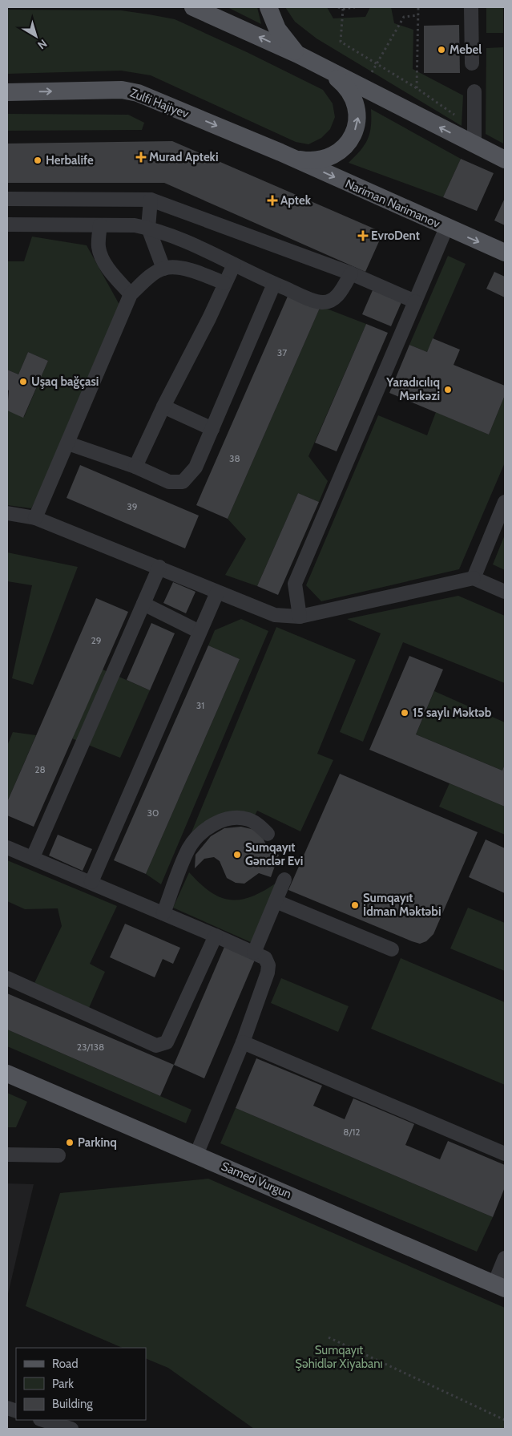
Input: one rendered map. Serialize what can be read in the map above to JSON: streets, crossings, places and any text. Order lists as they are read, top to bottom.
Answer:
{
  "streets": {
    "main road": ["Zulfi Hajiyev", "Nariman Narimanov", "Samed Vurgun"]
  },
  "crossings": [
    ["Zulfi Hajiyev", "Nariman Narimanov"]
  ],
  "parks": ["Sumqayıt Şəhidlər Xiyabanı"],
  "places": {
    "other": [
      "Mebel",
      "Herbalife",
      "Uşaq bağçasi",
      "Yaradıcılıq Mərkəzi",
      "15 saylı Məktəb",
      "Sumqayıt Gənclər Evi",
      "Sumqayıt İdman Məktəbi",
      "Parkinq"
    ],
    "health": ["Murad Apteki", "Aptek", "EvroDent"]
  },
  "house_numbers": [
    "37",
    "38",
    "39",
    "29",
    "31",
    "28",
    "30",
    "23/138",
    "8/12"
  ],
  "legend": ["Road", "Park", "Building"],
  "north": "bottom right"
}
